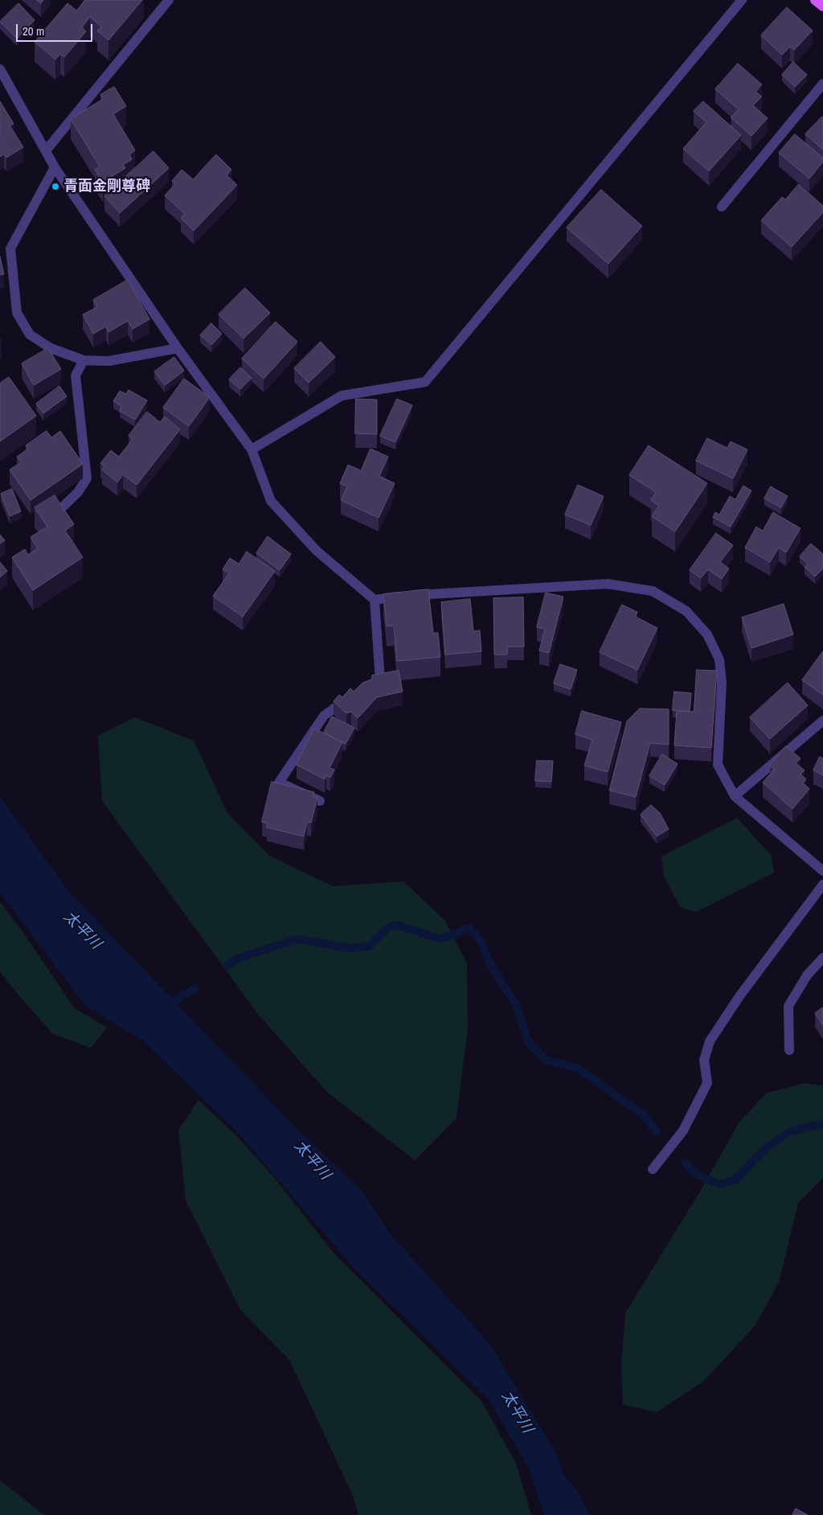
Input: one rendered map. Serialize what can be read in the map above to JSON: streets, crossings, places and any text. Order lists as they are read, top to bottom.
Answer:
{
  "water": ["太平川"],
  "places": ["青面金剛尊碑"],
  "scale_bar": "20 m"
}
